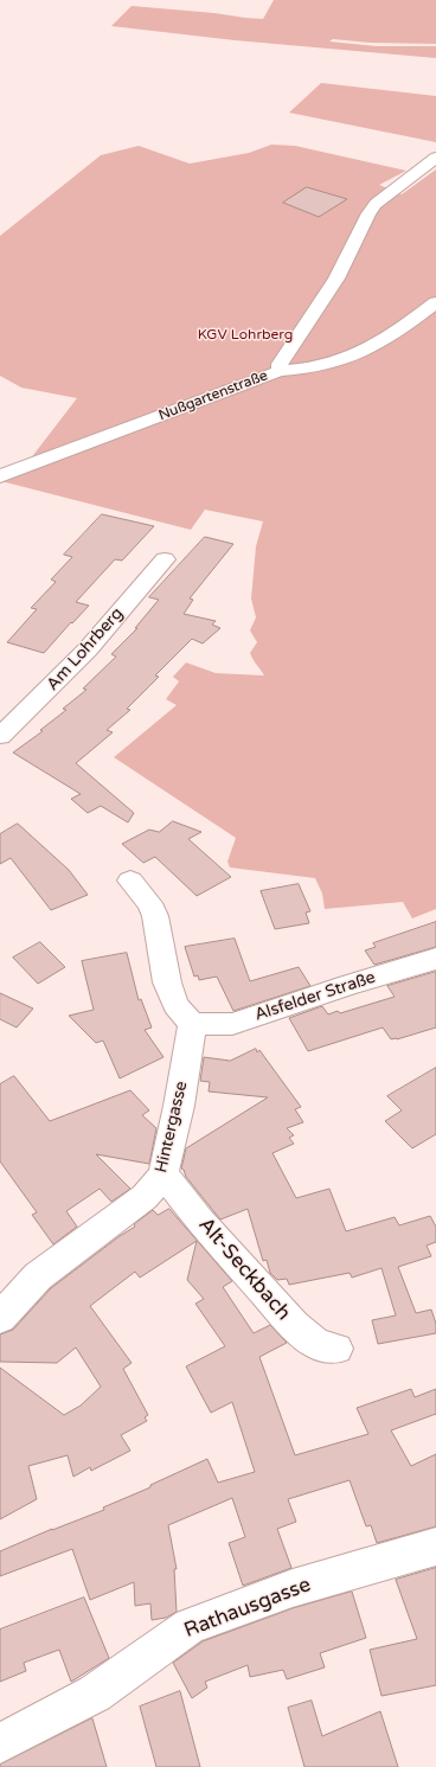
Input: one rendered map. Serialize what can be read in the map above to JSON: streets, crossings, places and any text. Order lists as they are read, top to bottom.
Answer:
{
  "streets": {
    "street": [
      "Nußgartenstraße",
      "Am Lohrberg",
      "Alsfelder Straße",
      "Hintergasse",
      "Alt-Seckbach",
      "Rathausgasse"
    ]
  },
  "crossings": [
    ["Alsfelder Straße", "Hintergasse"],
    ["Hintergasse", "Alt-Seckbach"]
  ],
  "parks": ["KGV Lohrberg"]
}
